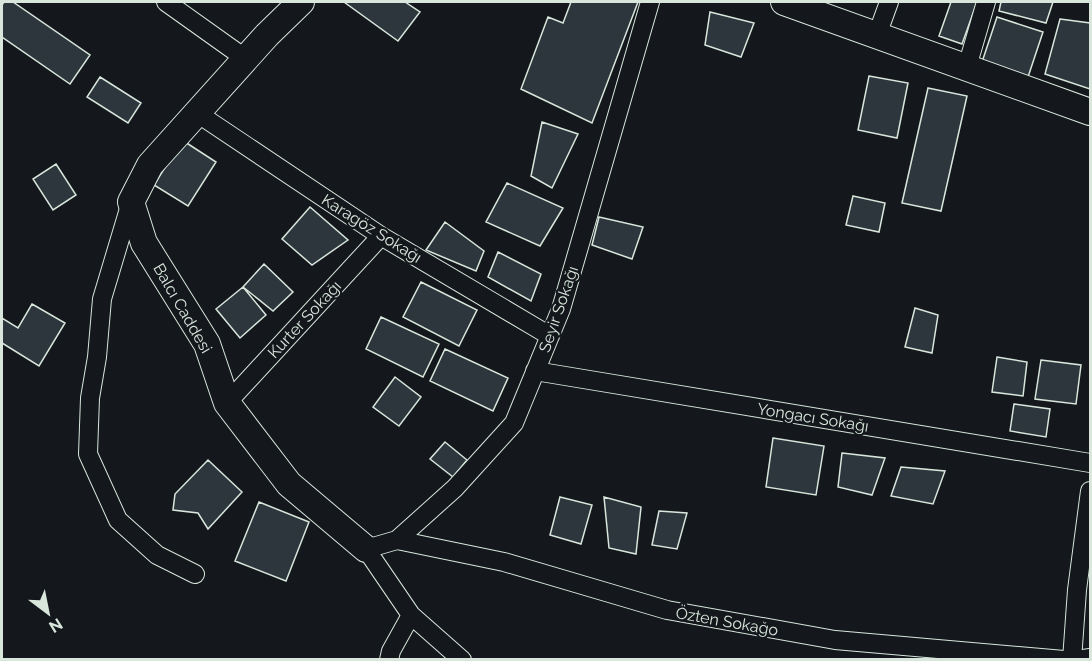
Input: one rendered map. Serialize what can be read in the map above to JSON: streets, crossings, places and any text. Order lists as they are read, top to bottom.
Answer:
{
  "streets": {
    "street": [
      "Karagöz Sokağı",
      "Balcı Caddesi",
      "Seyir Sokağı",
      "Kurter Sokağı",
      "Yongacı Sokağı",
      "Özten Sokağo"
    ]
  },
  "crossings": [
    ["Karagöz Sokağı", "Seyir Sokağı"],
    ["Karagöz Sokağı", "Kurter Sokağı"],
    ["Balcı Caddesi", "Seyir Sokağı"],
    ["Balcı Caddesi", "Kurter Sokağı"],
    ["Seyir Sokağı", "Yongacı Sokağı"],
    ["Seyir Sokağı", "Özten Sokağo"]
  ],
  "north": "bottom right"
}
